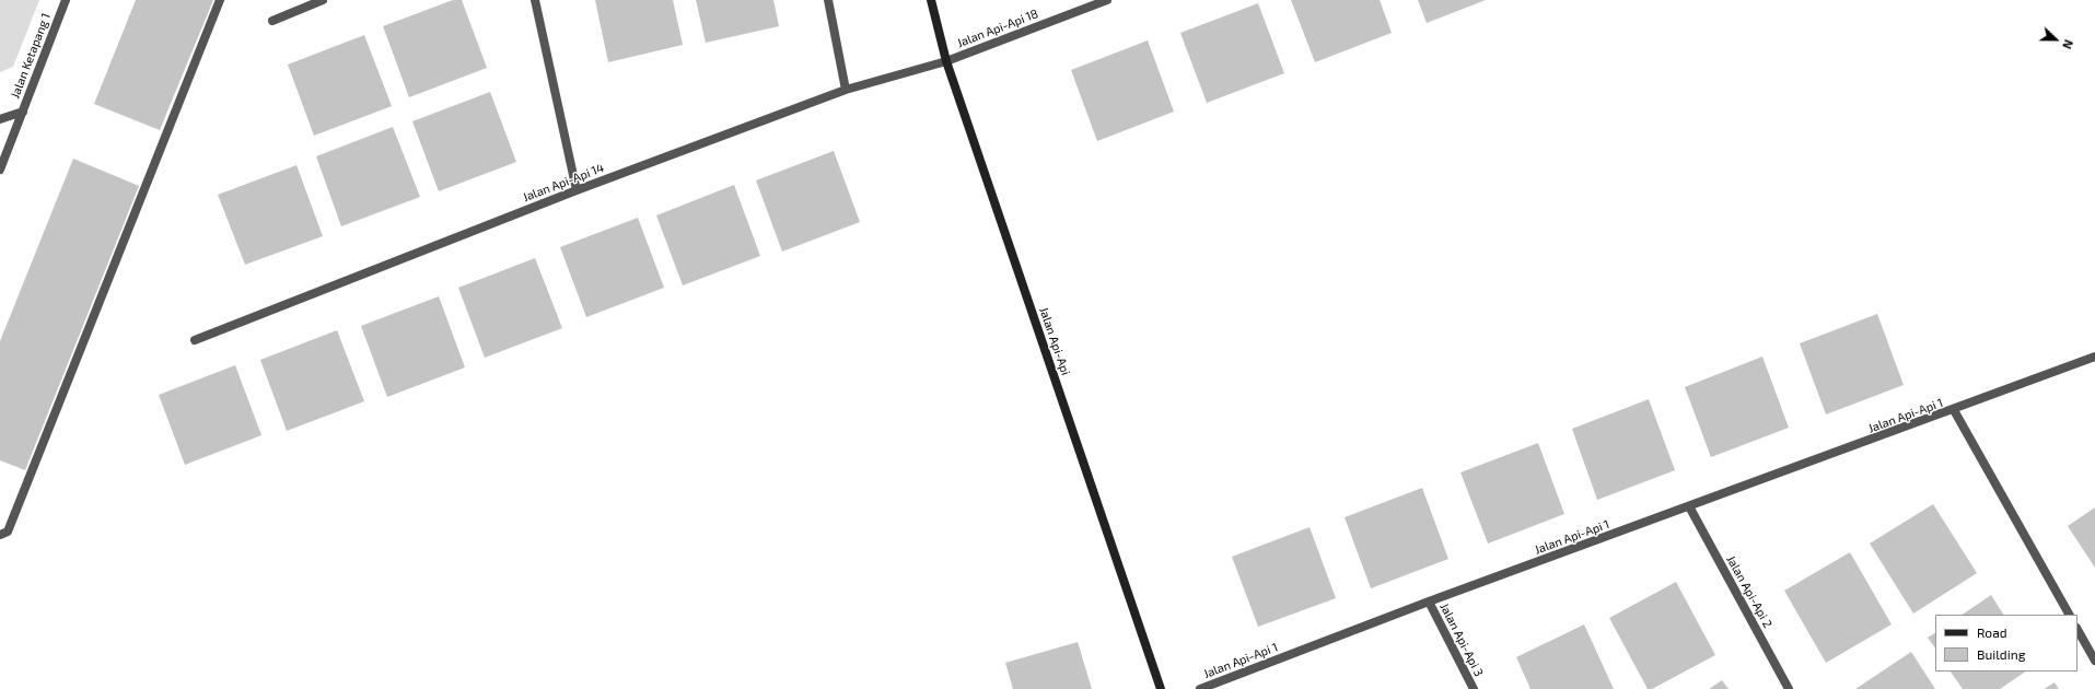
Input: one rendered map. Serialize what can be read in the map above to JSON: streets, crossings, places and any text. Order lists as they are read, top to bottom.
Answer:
{
  "streets": {
    "street": [
      "Jalan Api-Api 18",
      "Jalan Ketapang 1",
      "Jalan Api-Api 14",
      "Jalan Api-Api",
      "Jalan Api-Api 1",
      "Jalan Api-Api 2",
      "Jalan Api-Api 3"
    ]
  },
  "crossings": [
    ["Jalan Api-Api 18", "Jalan Api-Api 14"],
    ["Jalan Api-Api 18", "Jalan Api-Api"],
    ["Jalan Api-Api 14", "Jalan Api-Api"],
    ["Jalan Api-Api 1", "Jalan Api-Api 2"],
    ["Jalan Api-Api 1", "Jalan Api-Api 3"]
  ],
  "legend": ["Road", "Building"],
  "north": "right"
}
